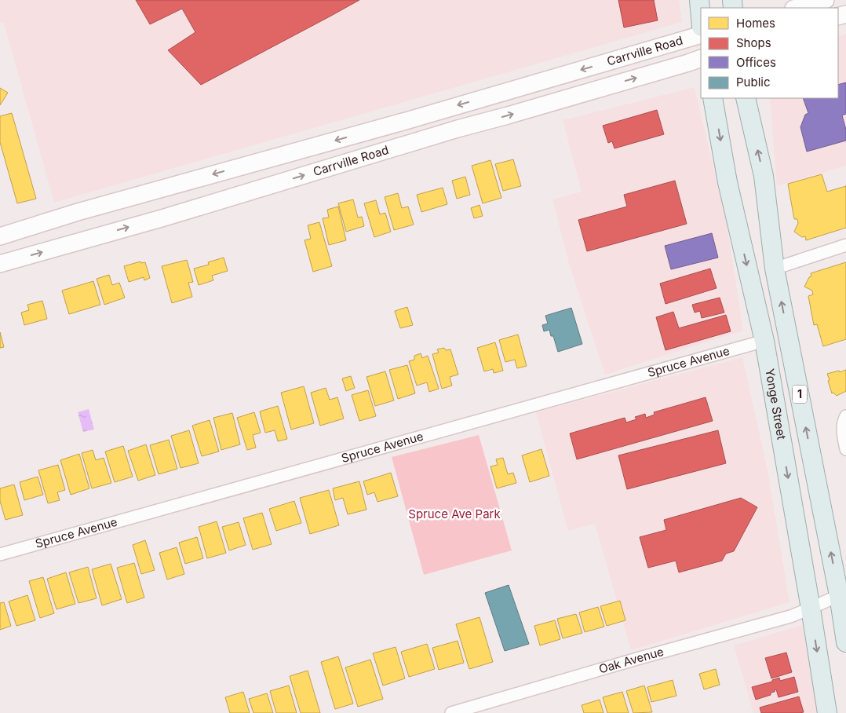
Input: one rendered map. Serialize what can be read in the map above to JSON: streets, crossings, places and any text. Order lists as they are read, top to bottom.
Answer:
{
  "streets": {
    "main road": ["Carrville Road", "1", "Yonge Street"],
    "street": ["Spruce Avenue", "Oak Avenue"]
  },
  "crossings": [
    ["Spruce Avenue", "Yonge Street"],
    ["1", "Oak Avenue"],
    ["Yonge Street", "Oak Avenue"]
  ],
  "parks": ["Spruce Ave Park"],
  "legend": [
    "Homes",
    "Shops",
    "Offices",
    "Public"
  ]
}
